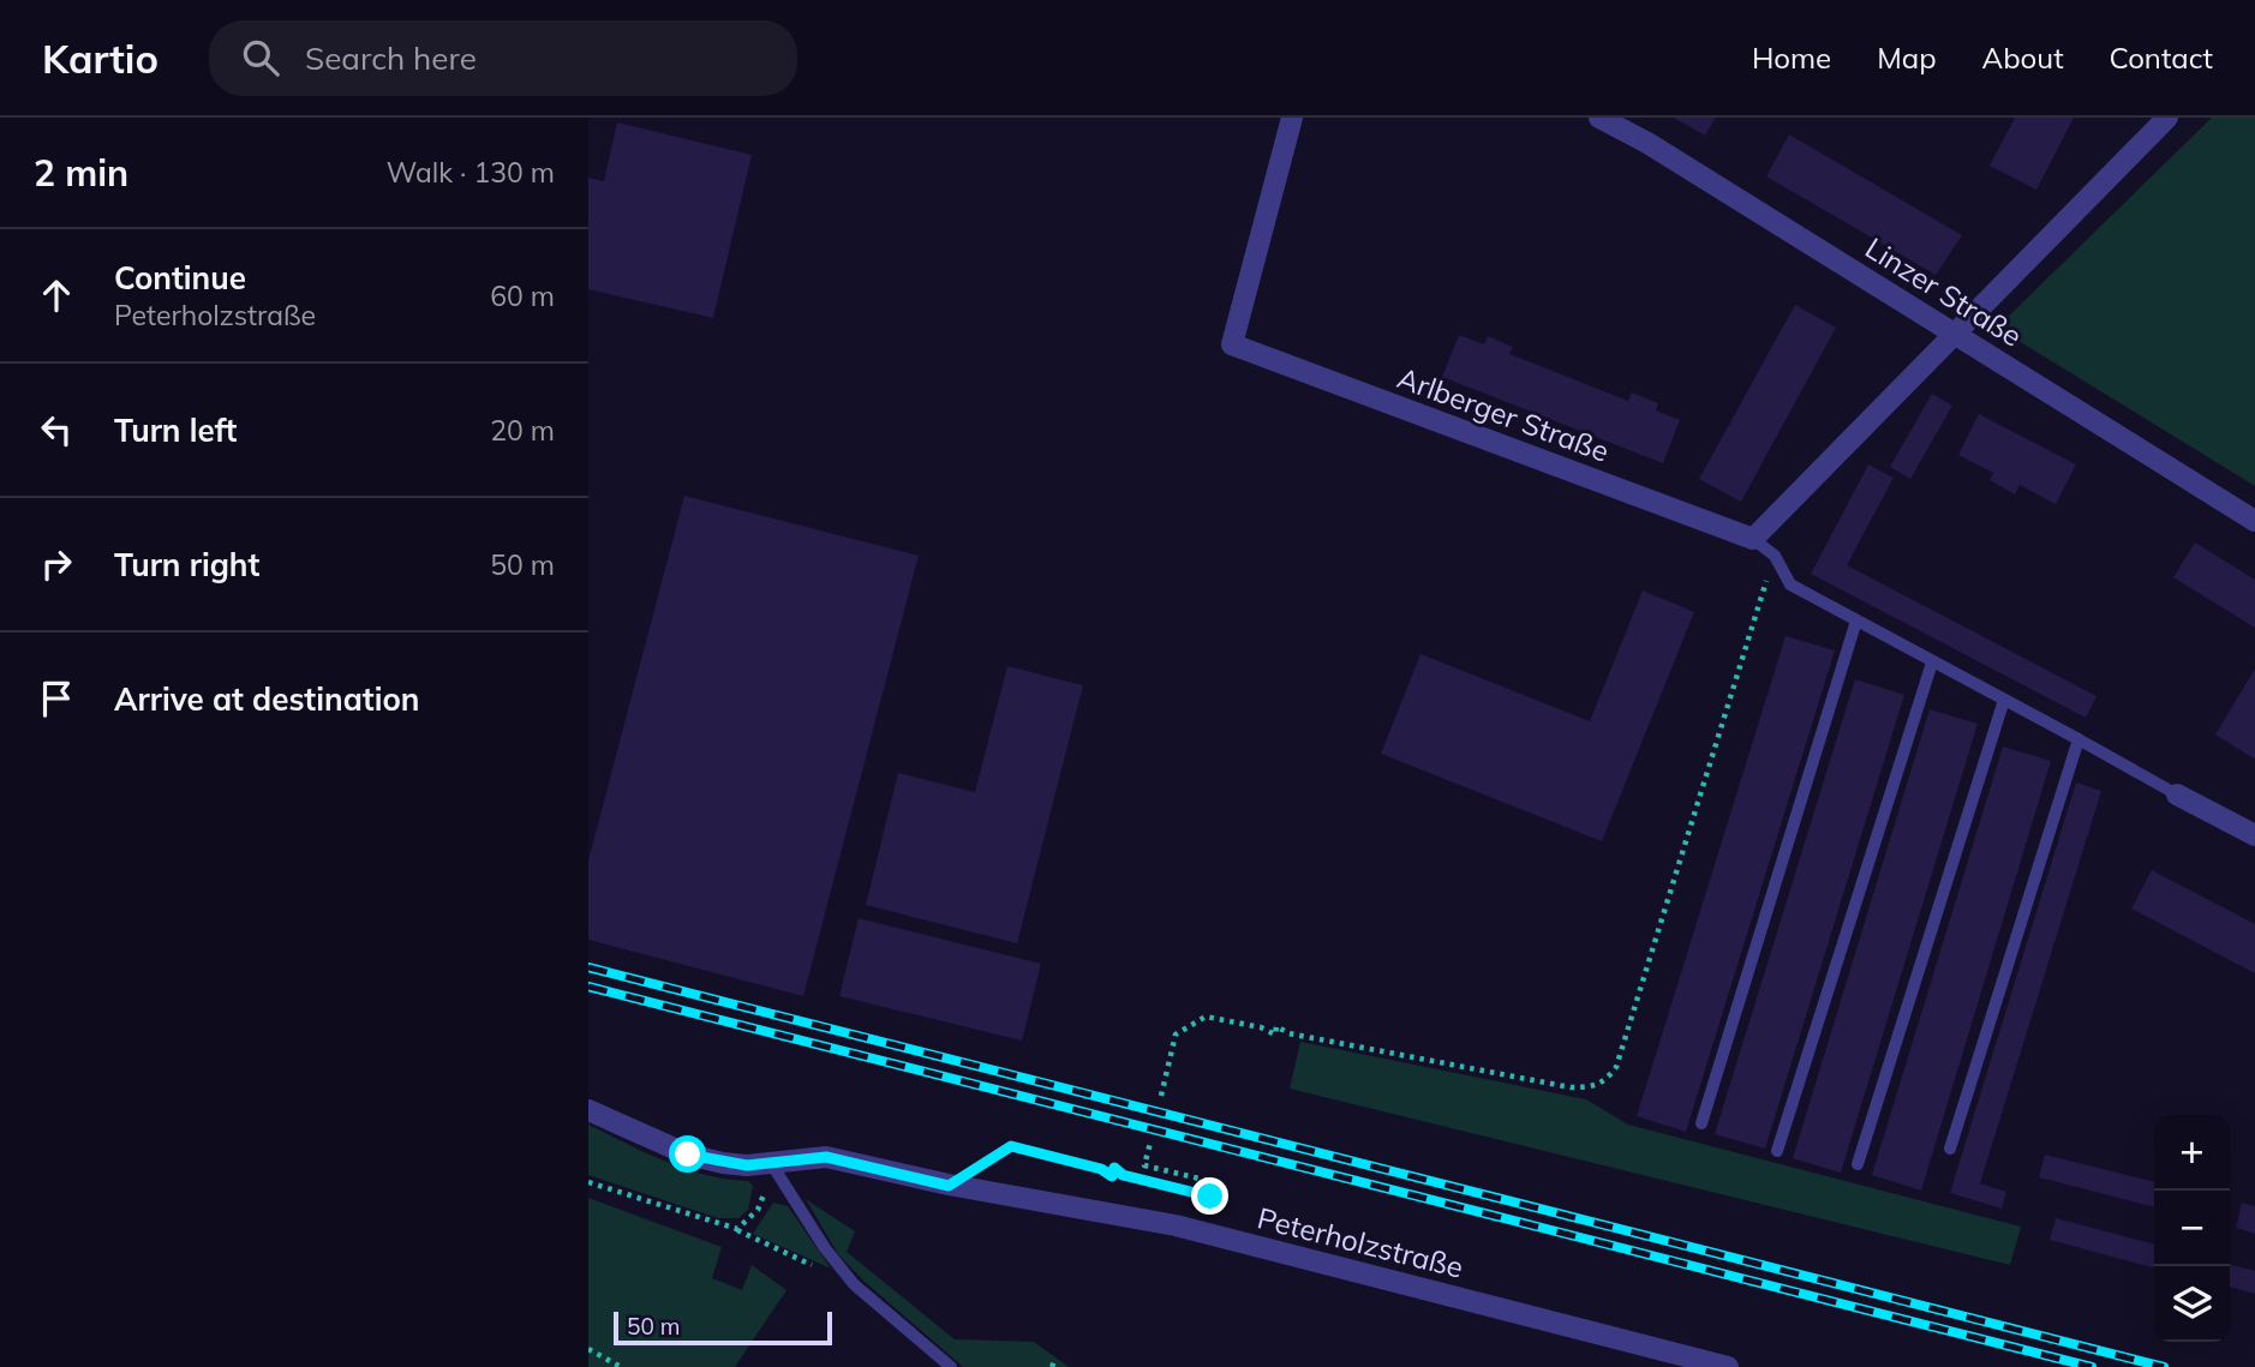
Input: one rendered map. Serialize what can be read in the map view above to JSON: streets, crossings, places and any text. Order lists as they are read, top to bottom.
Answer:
{
  "streets": {
    "street": ["Linzer Straße", "Arlberger Straße", "Peterholzstraße"]
  },
  "scale_bar": "50 m",
  "page": {
    "header": "Kartio",
    "search": "Search here",
    "nav": [
      "Home",
      "Map",
      "About",
      "Contact"
    ],
    "heading": ["2 min", "Walk · 130 m"],
    "list": [
      ["Continue", "Peterholzstraße", "60 m"],
      ["Turn left", "20 m"],
      ["Turn right", "50 m"],
      "Arrive at destination"
    ],
    "map_buttons": ["+", "−"],
    "scale": "50 m"
  }
}
